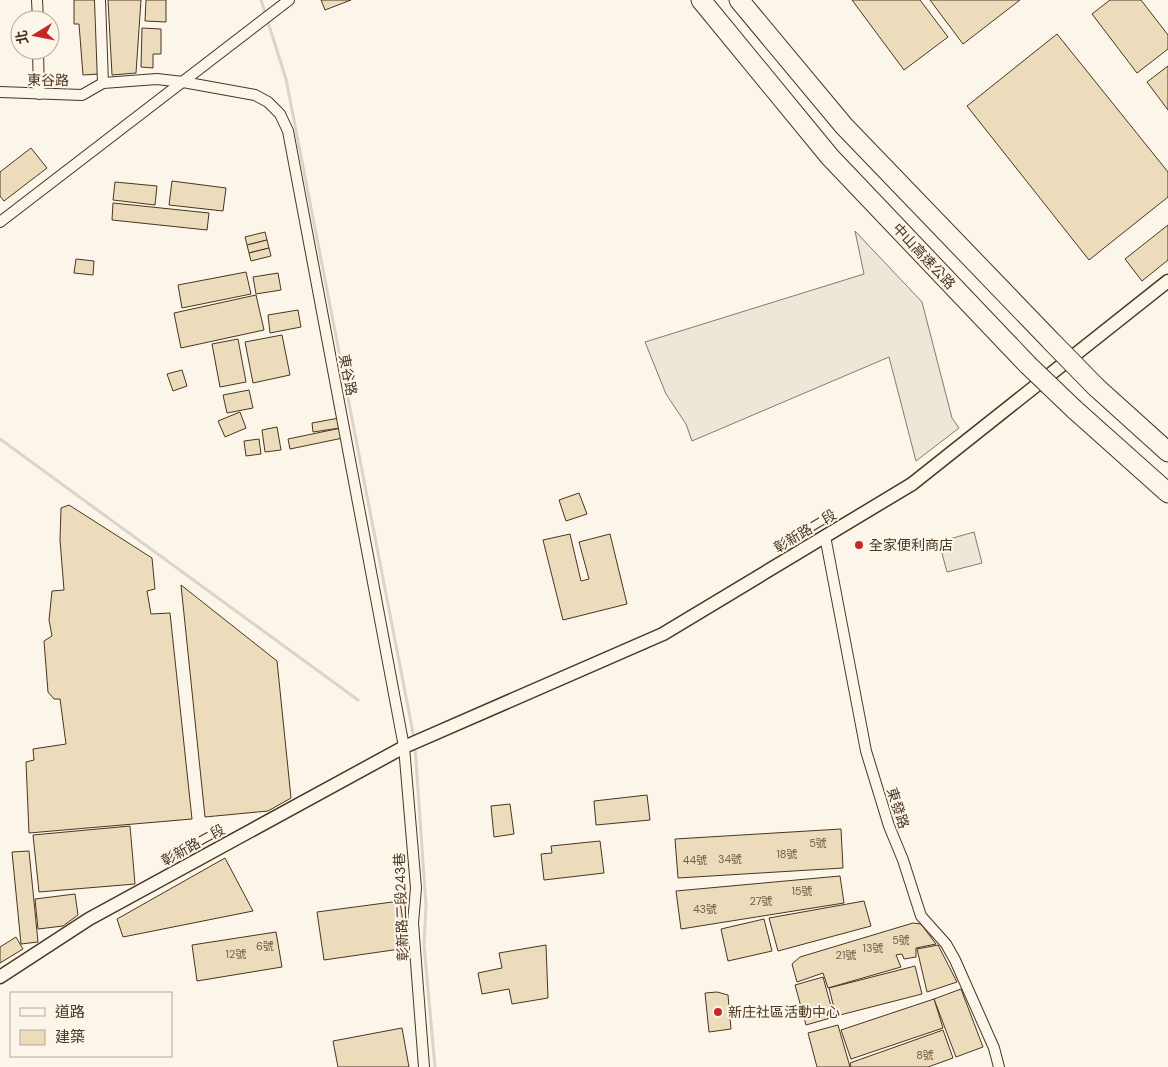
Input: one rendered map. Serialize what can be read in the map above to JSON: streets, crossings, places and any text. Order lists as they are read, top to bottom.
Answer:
{
  "streets": {
    "highway": ["中山高速公路"],
    "street": [
      "東谷路",
      "彰新路二段",
      "東發路",
      "彰新路二段243巷"
    ]
  },
  "crossings": [
    ["東谷路", "彰新路二段"],
    ["東谷路", "彰新路二段243巷"],
    ["彰新路二段", "東發路"],
    ["彰新路二段", "彰新路二段243巷"]
  ],
  "places": ["全家便利商店", "新庄社區活動中心"],
  "house_numbers": [
    "5號",
    "18號",
    "34號",
    "44號",
    "15號",
    "27號",
    "43號",
    "5號",
    "6號",
    "13號",
    "12號",
    "21號",
    "8號"
  ],
  "legend": ["道路", "建築"],
  "north": "left"
}
